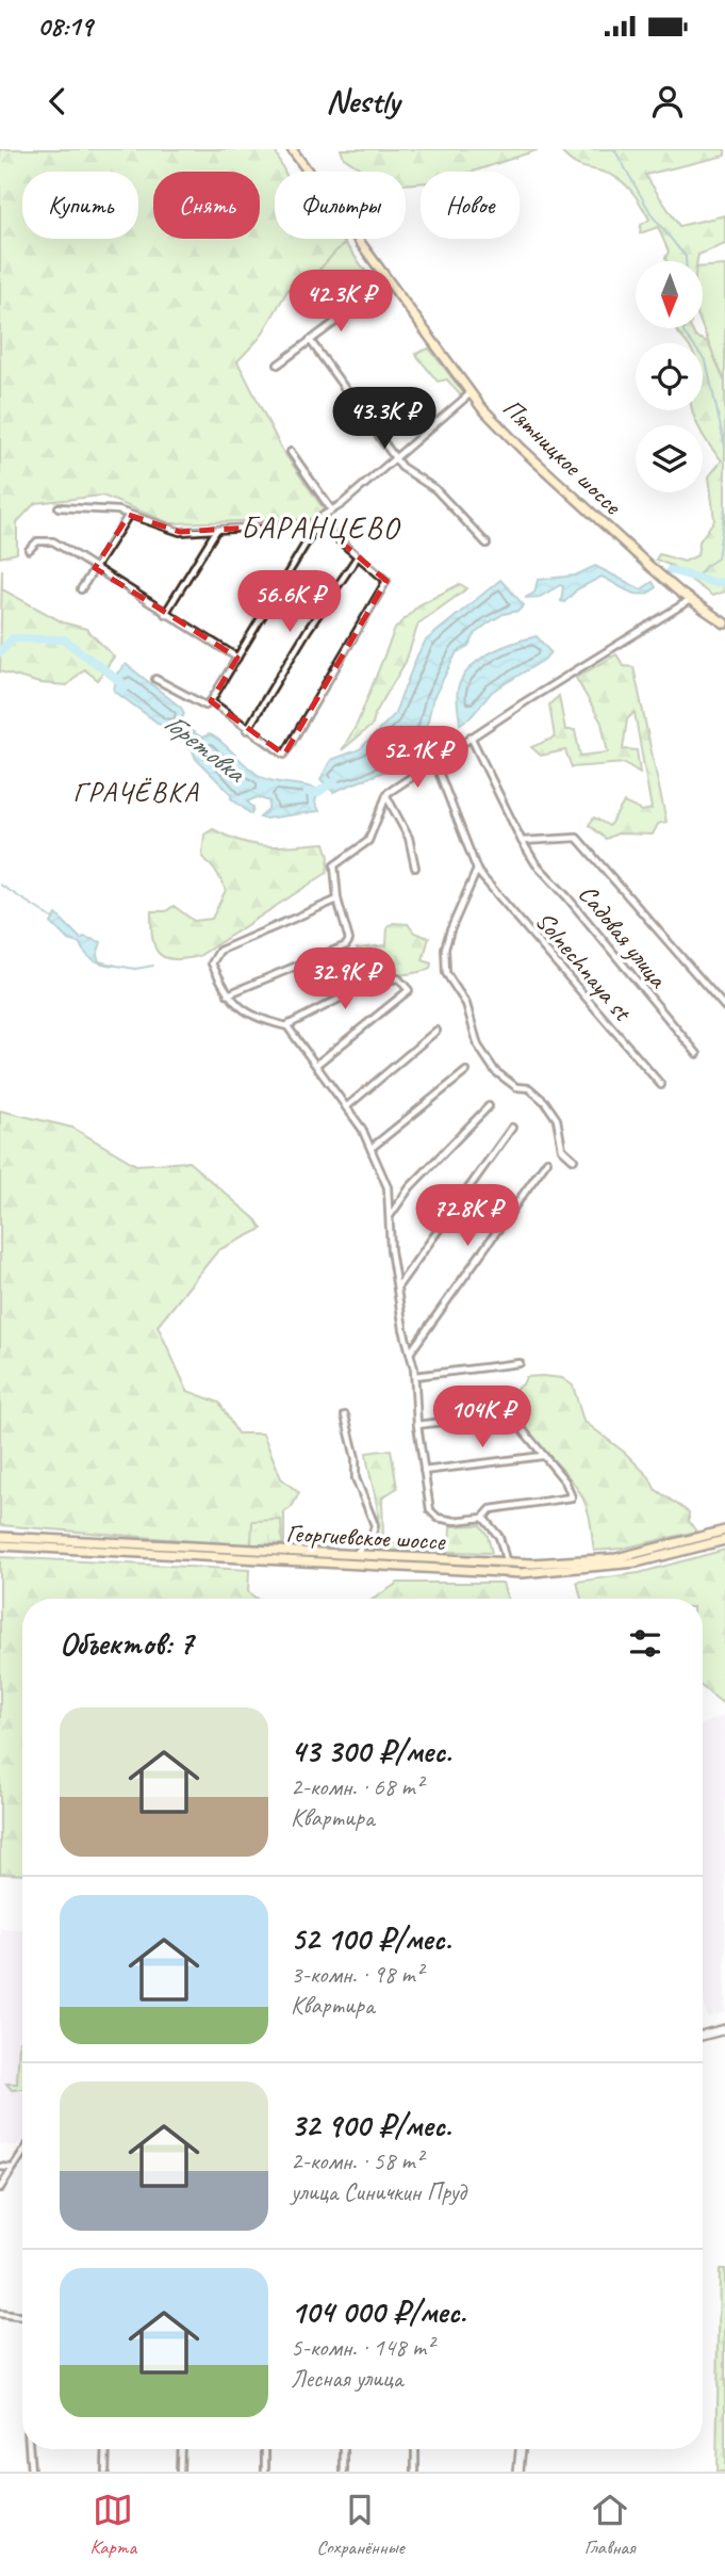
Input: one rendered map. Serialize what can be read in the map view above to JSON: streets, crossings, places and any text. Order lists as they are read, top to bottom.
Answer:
{
  "streets": {
    "main road": ["Пятницкое шоссе", "Георгиевское шоссе"],
    "street": ["Садовая улица", "Solnechnaya st"]
  },
  "districts": ["БАРАНЦЕВО", "ГРАЧЁВКА"],
  "water": ["Горетовка"],
  "north": "bottom",
  "page": {
    "status": "08:19",
    "header": "Nestly",
    "chip": [
      "Купить",
      "Снять",
      "Фильтры",
      "Новое"
    ],
    "price": [
      "42.3K ₽",
      "43.3K ₽",
      "56.6K ₽",
      "52.1K ₽",
      "32.9K ₽",
      "72.8K ₽",
      "104K ₽"
    ],
    "heading": "Объектов: 7",
    "list": [
      {
        "name": "43 300 ₽/мес.",
        "note": "2-комн. · 68 m² · Квартира"
      },
      {
        "name": "52 100 ₽/мес.",
        "note": "3-комн. · 98 m² · Квартира"
      },
      {
        "name": "32 900 ₽/мес.",
        "note": "2-комн. · 58 m² · улица Синичкин Пруд"
      },
      {
        "name": "104 000 ₽/мес.",
        "note": "5-комн. · 148 m² · Лесная улица"
      }
    ],
    "tabs": ["Карта", "Сохранённые", "Главная"]
  }
}
